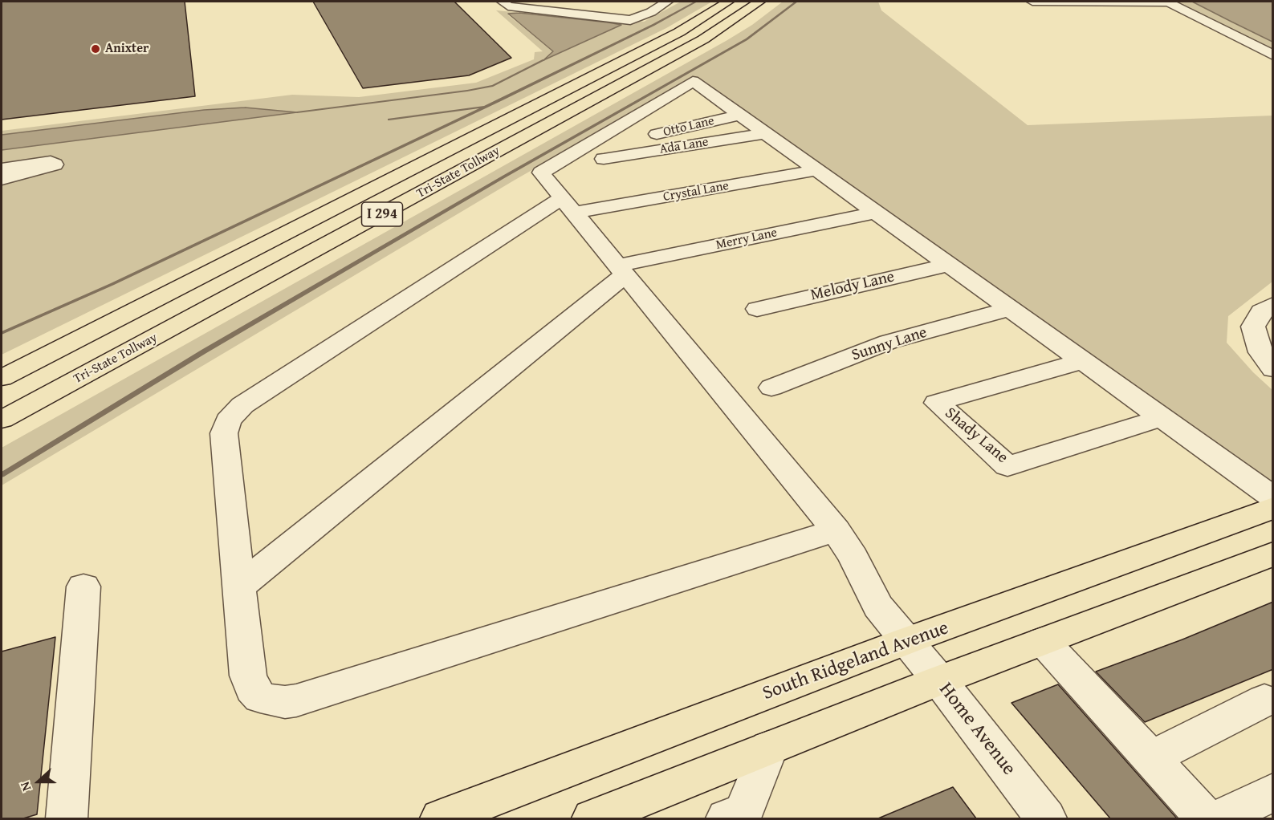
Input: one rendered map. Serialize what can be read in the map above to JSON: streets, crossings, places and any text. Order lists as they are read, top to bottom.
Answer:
{
  "streets": {
    "main road": ["Tri-State Tollway", "I 294", "South Ridgeland Avenue"],
    "street": [
      "Otto Lane",
      "Ada Lane",
      "Crystal Lane",
      "Merry Lane",
      "Melody Lane",
      "Sunny Lane",
      "Shady Lane",
      "Home Avenue"
    ]
  },
  "crossings": [
    ["Otto Lane", "Ada Lane"],
    ["Otto Lane", "Home Avenue"],
    ["Ada Lane", "Home Avenue"],
    ["Crystal Lane", "Home Avenue"],
    ["Merry Lane", "Home Avenue"],
    ["South Ridgeland Avenue", "Home Avenue"]
  ],
  "places": ["Anixter"],
  "north": "left"
}
